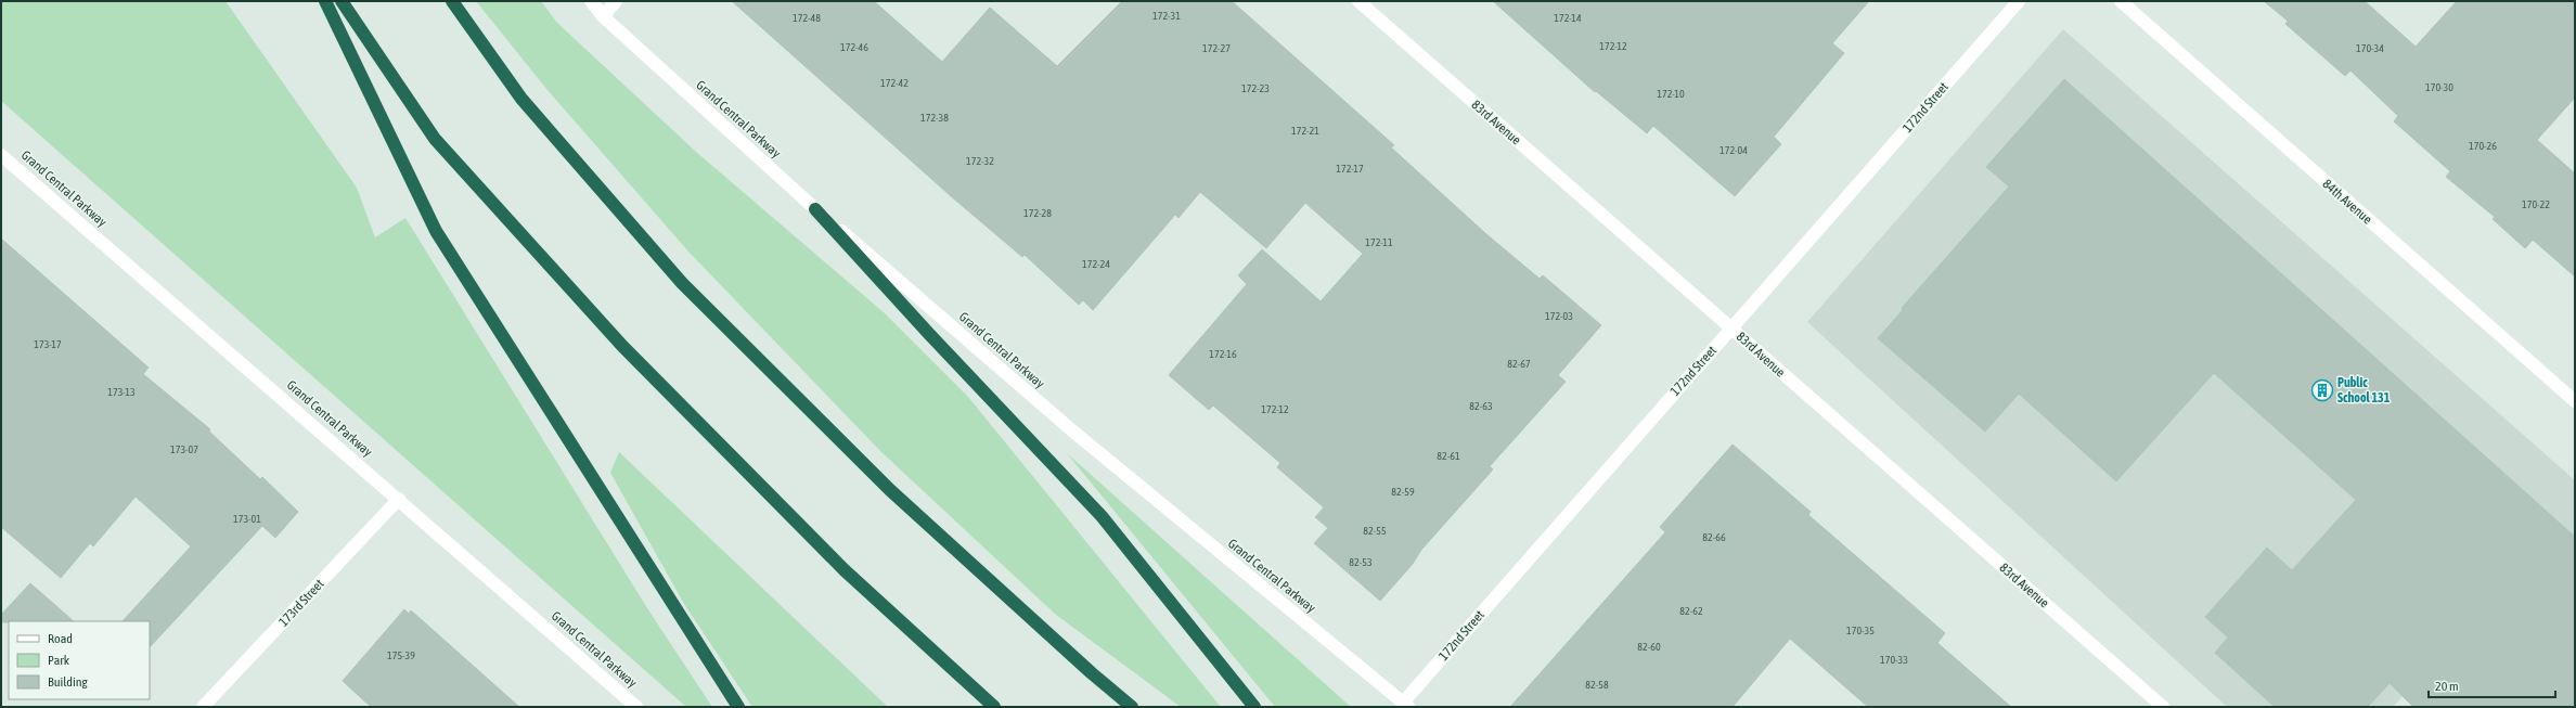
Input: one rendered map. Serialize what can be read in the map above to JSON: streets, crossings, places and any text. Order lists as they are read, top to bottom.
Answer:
{
  "streets": {
    "street": [
      "172nd Street",
      "Grand Central Parkway",
      "83rd Avenue",
      "84th Avenue",
      "173rd Street"
    ]
  },
  "crossings": [
    ["172nd Street", "Grand Central Parkway"],
    ["172nd Street", "83rd Avenue"],
    ["Grand Central Parkway", "173rd Street"]
  ],
  "places": {
    "building": ["Public School 131"]
  },
  "house_numbers": [
    "172-31",
    "172-48",
    "172-14",
    "172-12",
    "172-46",
    "172-27",
    "170-34",
    "172-42",
    "170-30",
    "172-23",
    "172-10",
    "172-38",
    "172-21",
    "170-26",
    "172-04",
    "172-32",
    "172-17",
    "170-22",
    "172-28",
    "172-11",
    "172-24",
    "172-03",
    "173-17",
    "172-16",
    "82-67",
    "173-13",
    "82-63",
    "172-12",
    "173-07",
    "82-61",
    "82-59",
    "173-01",
    "82-55",
    "82-66",
    "82-53",
    "82-62",
    "170-35",
    "82-60",
    "175-39",
    "170-33",
    "82-58"
  ],
  "legend": ["Road", "Park", "Building"],
  "scale_bar": "20 m"
}
